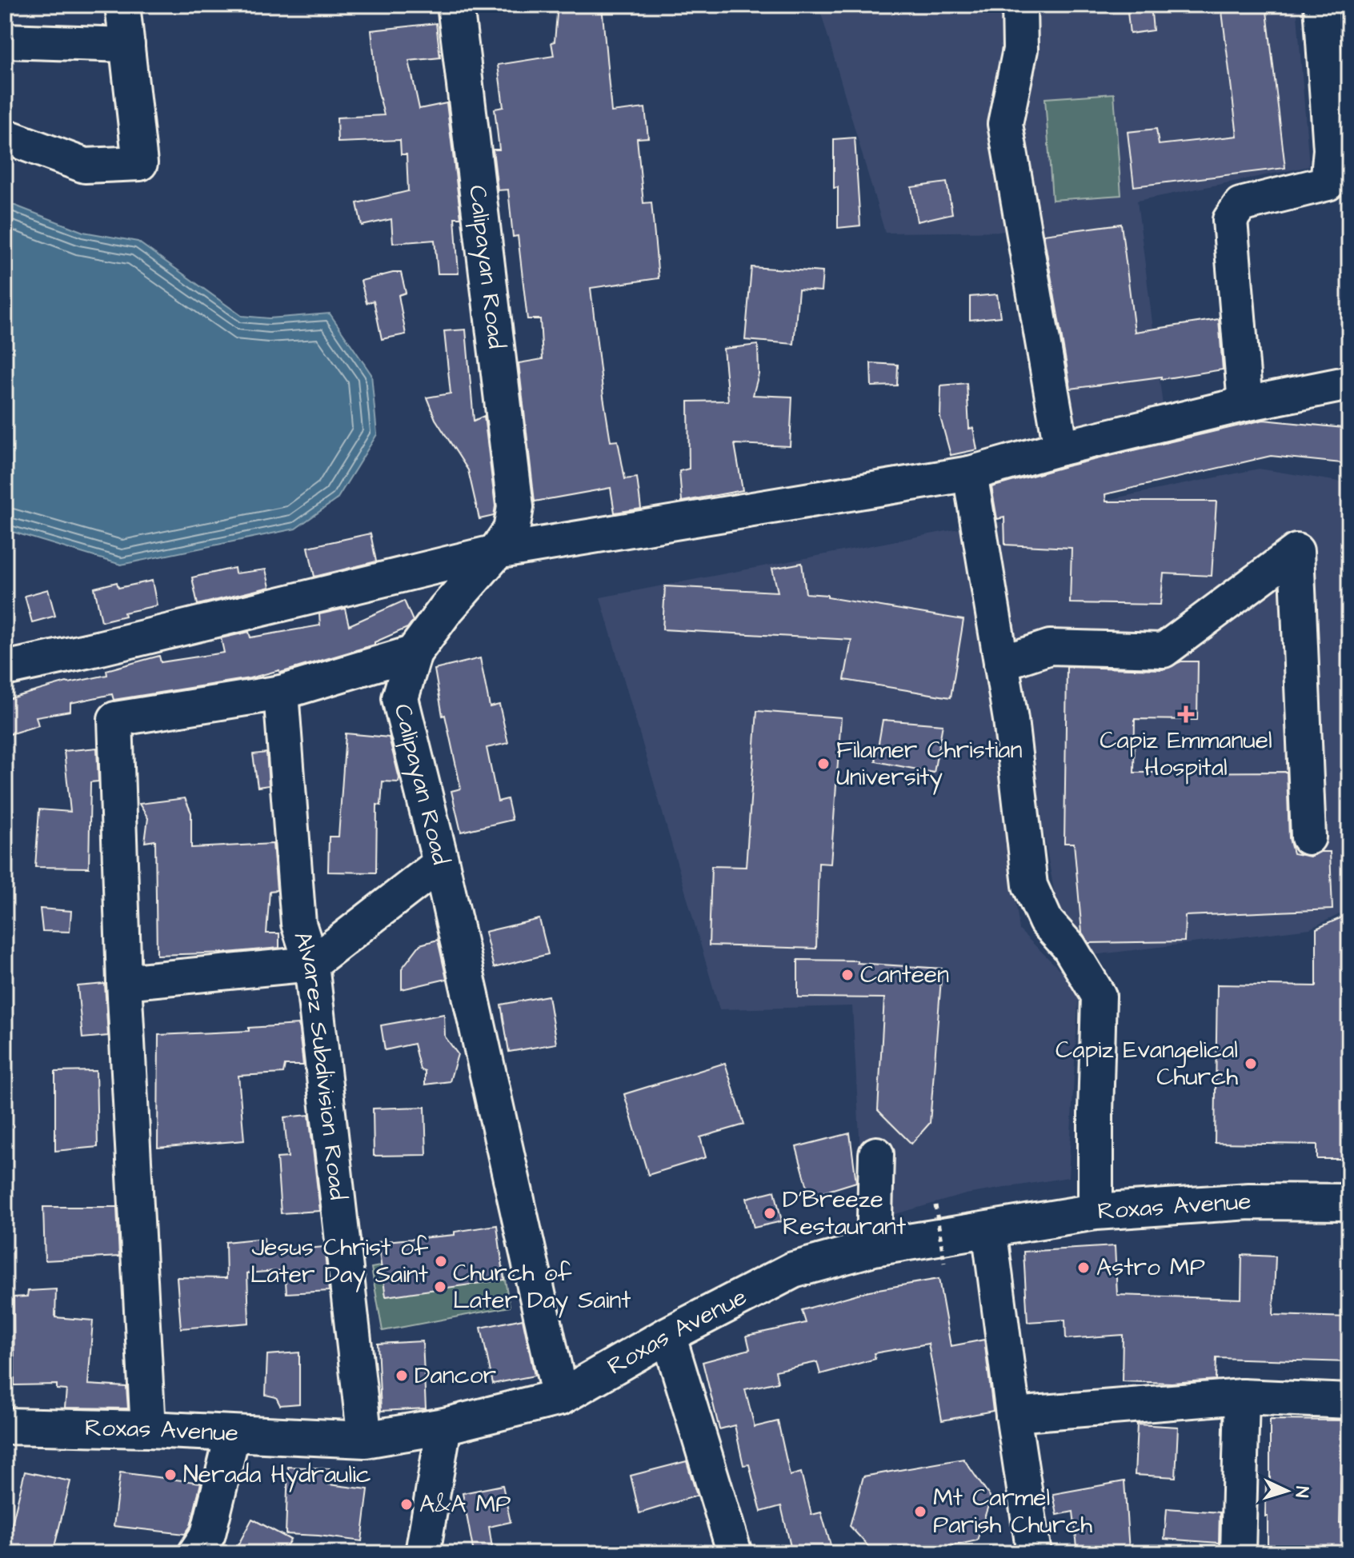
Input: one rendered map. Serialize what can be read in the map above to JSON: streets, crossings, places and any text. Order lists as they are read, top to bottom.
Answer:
{
  "streets": {
    "main road": ["Calipayan Road", "Roxas Avenue"],
    "street": ["Alvarez Subdivision Road"]
  },
  "crossings": [
    ["Calipayan Road", "Roxas Avenue"],
    ["Alvarez Subdivision Road", "Roxas Avenue"]
  ],
  "places": {
    "health": ["Capiz Emmanuel Hospital"],
    "other": [
      "Filamer Christian University",
      "Canteen",
      "Capiz Evangelical Church",
      "D'Breeze Restaurant",
      "Jesus Christ of Later Day Saint",
      "Astro MP",
      "Church of Later Day Saint",
      "Dancor",
      "Nerada Hydraulic",
      "A&A MP",
      "Mt Carmel Parish Church"
    ]
  },
  "north": "right"
}
